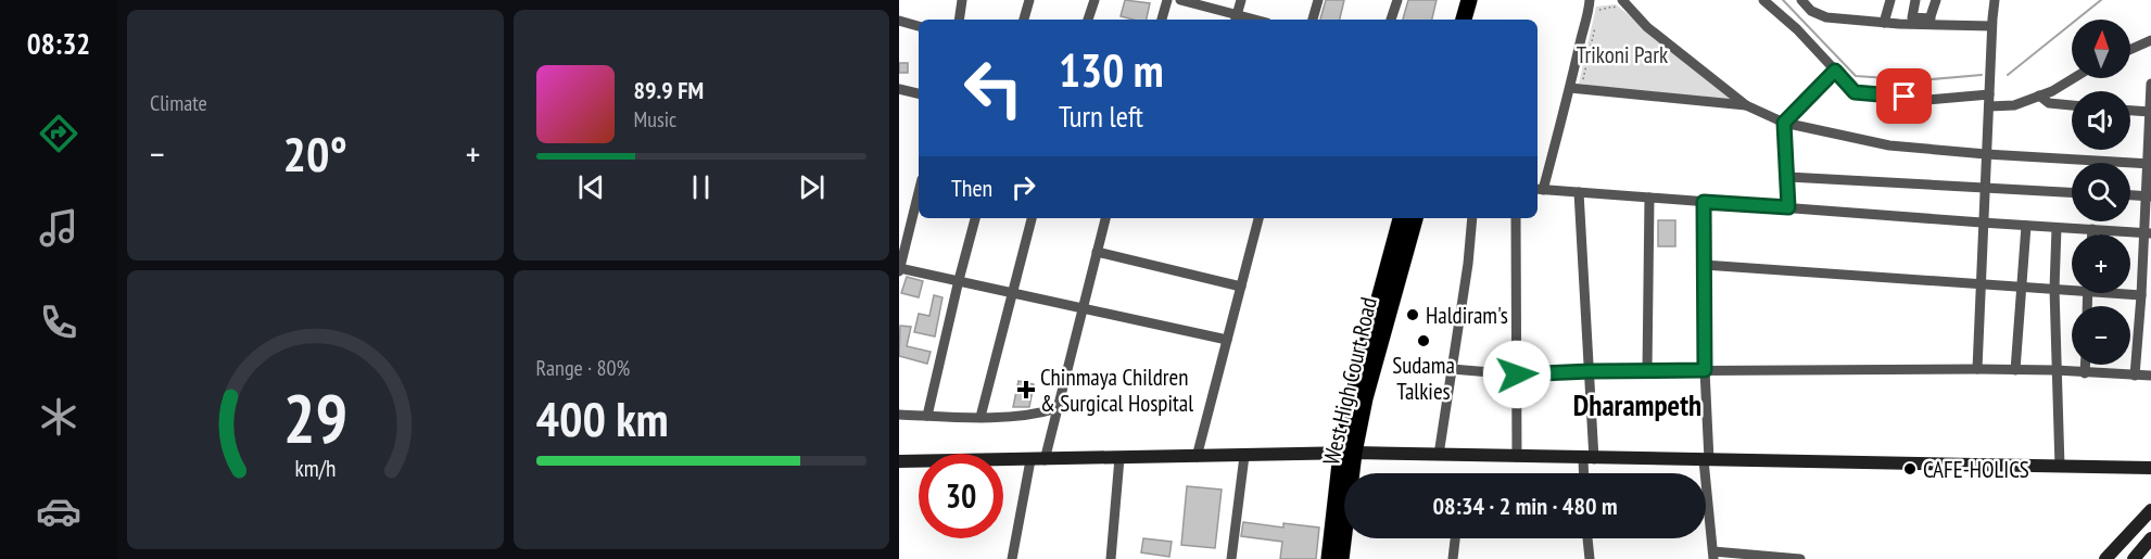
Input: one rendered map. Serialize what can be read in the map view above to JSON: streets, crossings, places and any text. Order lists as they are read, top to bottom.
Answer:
{
  "streets": {
    "main road": ["West High Court Road"]
  },
  "districts": ["Dharampeth"],
  "parks": ["Trikoni Park"],
  "places": {
    "other": ["Haldiram's", "Sudama Talkies", "CAFE-HOLICS"],
    "health": ["Chinmaya Children & Surgical Hospital"]
  },
  "north": "top",
  "page": {
    "tabs": "08:32",
    "tile": [
      "Climate",
      ["Range · 80%", "400 km"]
    ],
    "map_buttons": ["+", "−"],
    "turn": ["130 m", "Turn left"],
    "song": ["89.9 FM", "Music"],
    "heat": ["−", "20°", "+"],
    "then": "Then",
    "limit": "30",
    "trip": "08:34 · 2 min · 480 m",
    "gauge": ["29", "km/h"]
  }
}
